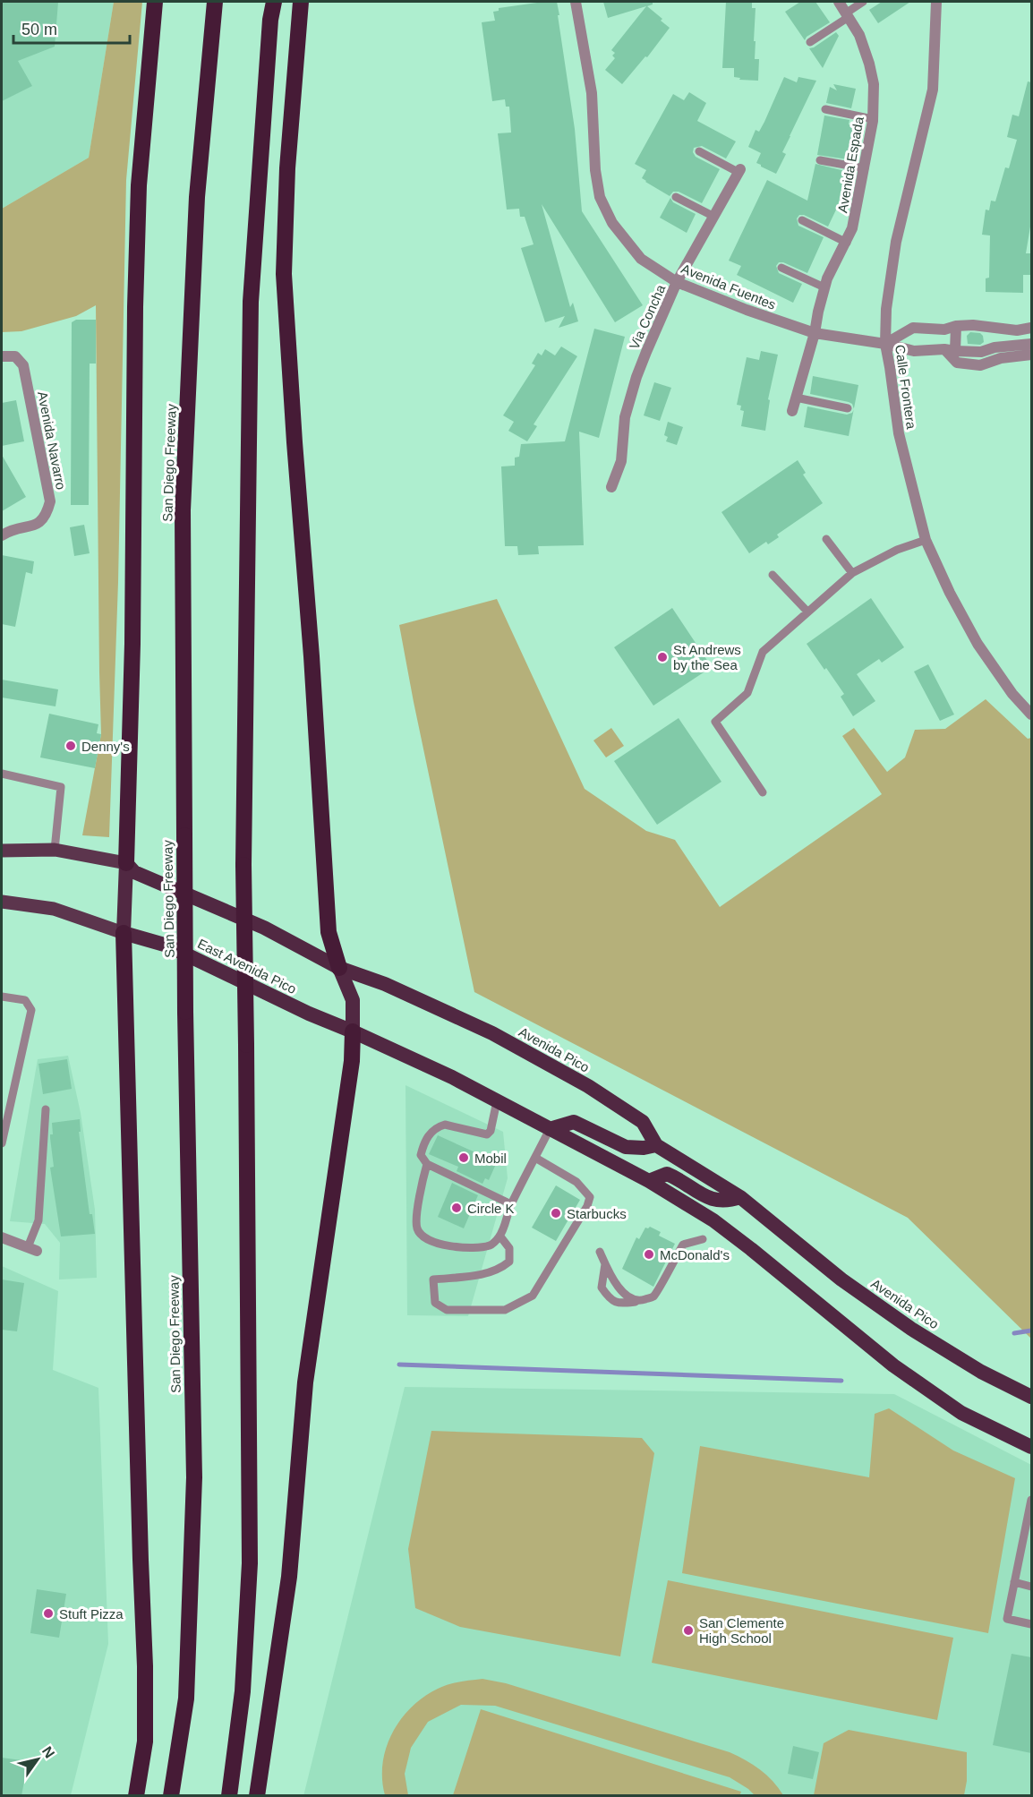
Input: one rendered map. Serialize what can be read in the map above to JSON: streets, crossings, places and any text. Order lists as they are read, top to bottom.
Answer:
{
  "streets": {
    "highway": ["San Diego Freeway", "East Avenida Pico", "Avenida Pico"],
    "street": [
      "Avenida Espada",
      "Avenida Fuentes",
      "Via Concha",
      "Calle Frontera",
      "Avenida Navarro"
    ]
  },
  "crossings": [
    ["Avenida Espada", "Avenida Fuentes"],
    ["Avenida Fuentes", "Via Concha"],
    ["Avenida Fuentes", "Calle Frontera"]
  ],
  "places": [
    "St Andrews by the Sea",
    "Denny's",
    "Mobil",
    "Circle K",
    "Starbucks",
    "McDonald's",
    "Stuft Pizza",
    "San Clemente High School"
  ],
  "scale_bar": "50 m",
  "north": "top right"
}
